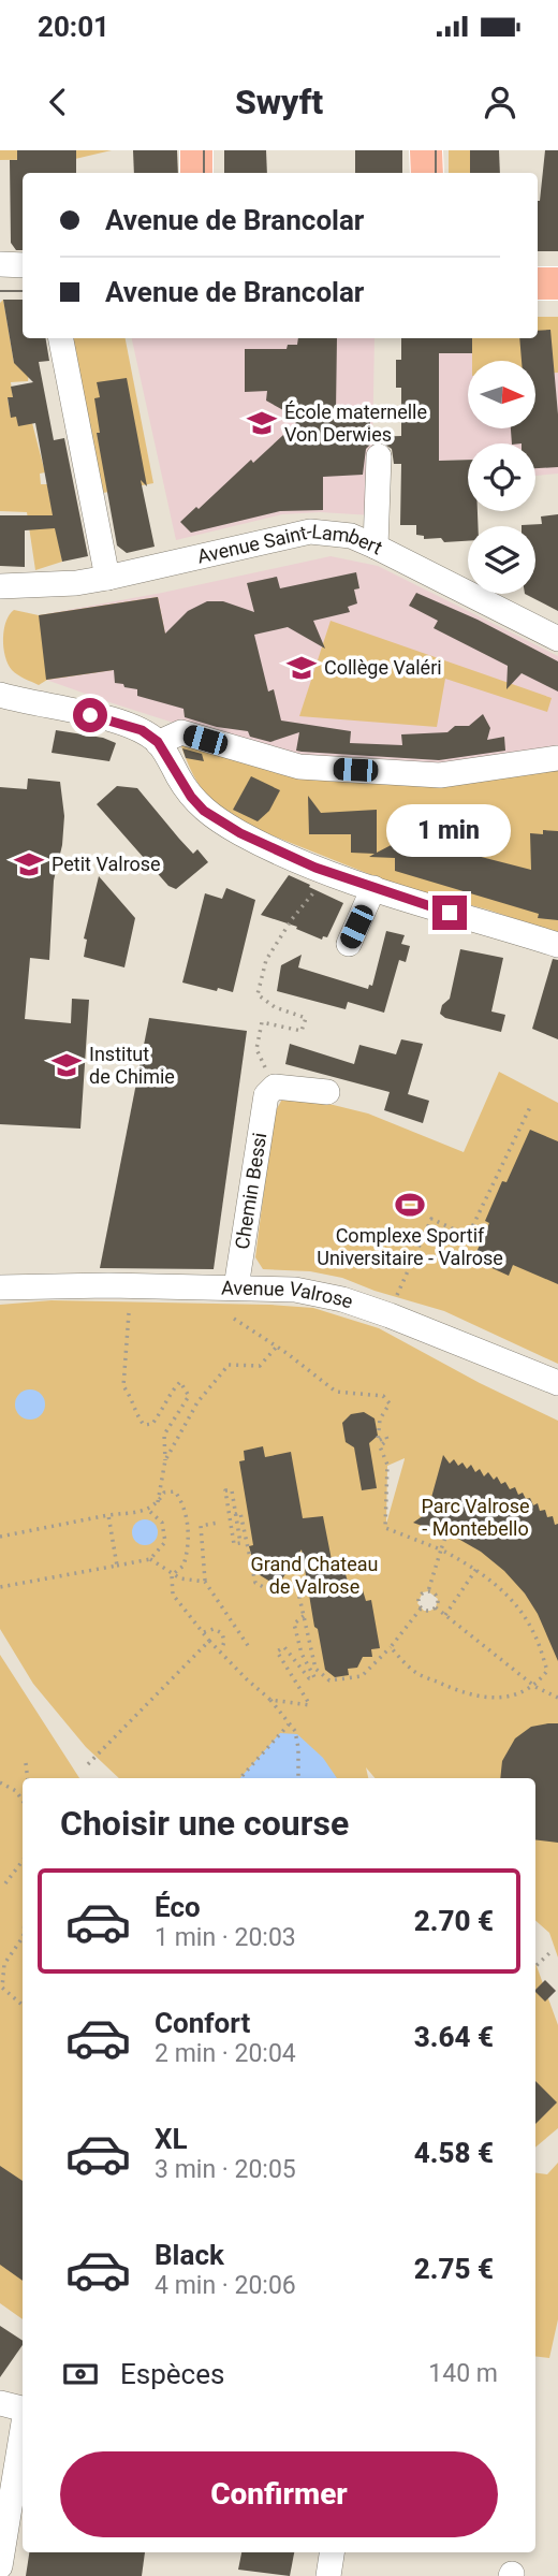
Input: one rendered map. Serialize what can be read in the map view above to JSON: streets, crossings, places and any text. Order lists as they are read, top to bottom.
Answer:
{
  "streets": {
    "street": ["Avenue Saint-Lambert", "Chemin Bessi", "Avenue Valrose"]
  },
  "crossings": [
    ["Chemin Bessi", "Avenue Valrose"]
  ],
  "parks": ["Parc Valrose - Montebello", "Grand Chateau de Valrose"],
  "places": {
    "school or university": [
      "École maternelle Von Derwies",
      "Collège Valéri",
      "Petit Valrose",
      "Institut de Chimie"
    ],
    "sports": ["Complexe Sportif Universitaire - Valrose"]
  },
  "north": "right",
  "page": {
    "status": "20:01",
    "header": "Swyft",
    "banner": ["Avenue de Brancolar", "Avenue de Brancolar"],
    "bubble": "1 min",
    "heading": "Choisir une course",
    "list": [
      {
        "name": "Éco",
        "note": "1 min · 20:03",
        "value": "2.70 €"
      },
      {
        "name": "Confort",
        "note": "2 min · 20:04",
        "value": "3.64 €"
      },
      {
        "name": "XL",
        "note": "3 min · 20:05",
        "value": "4.58 €"
      },
      {
        "name": "Black",
        "note": "4 min · 20:06",
        "value": "2.75 €"
      }
    ],
    "pay": ["Espèces", "140 m"],
    "buttons": "Confirmer"
  }
}
